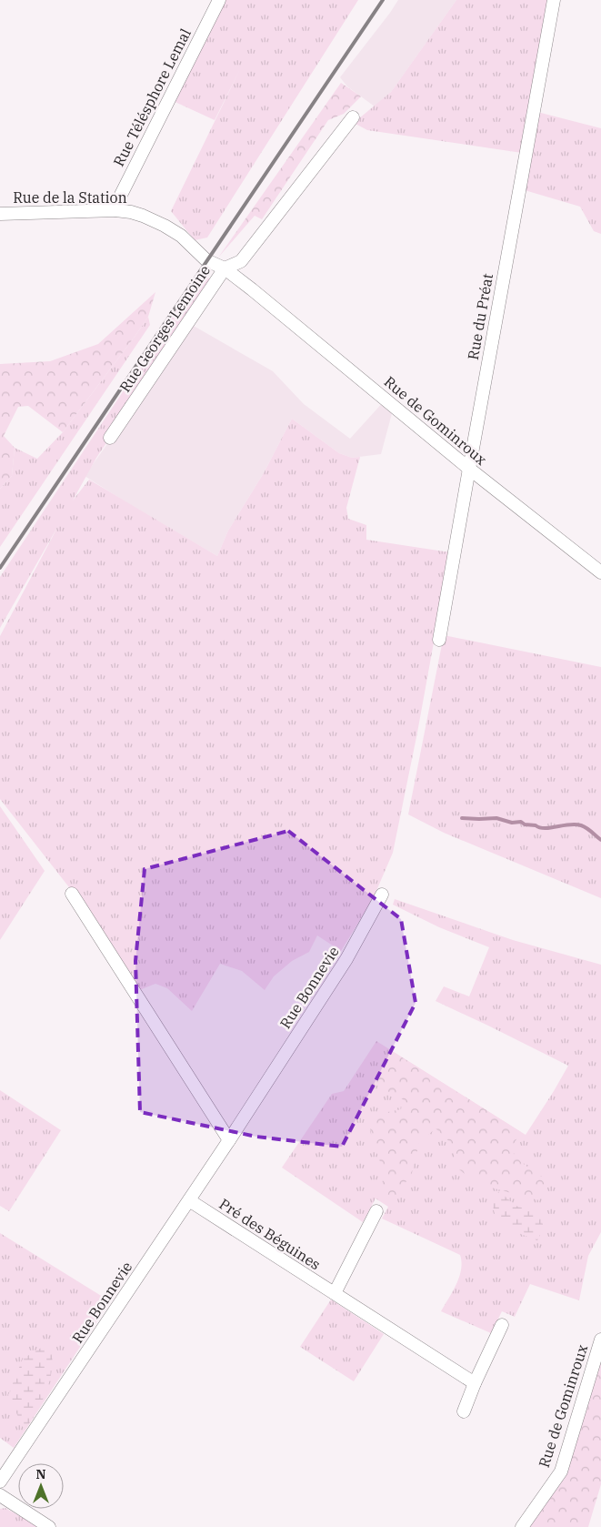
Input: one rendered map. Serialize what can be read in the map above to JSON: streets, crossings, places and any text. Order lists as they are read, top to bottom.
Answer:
{
  "streets": {
    "street": [
      "Rue Télésphore Lemal",
      "Rue de la Station",
      "Rue du Préat",
      "Rue Georges Lemoine",
      "Rue de Gominroux",
      "Rue Bonnevie",
      "Pré des Béguines"
    ]
  },
  "crossings": [
    ["Rue Télésphore Lemal", "Rue de la Station"],
    ["Rue de la Station", "Rue Georges Lemoine"],
    ["Rue de la Station", "Rue de Gominroux"],
    ["Rue du Préat", "Rue de Gominroux"],
    ["Rue Bonnevie", "Pré des Béguines"]
  ],
  "north": "top"
}
